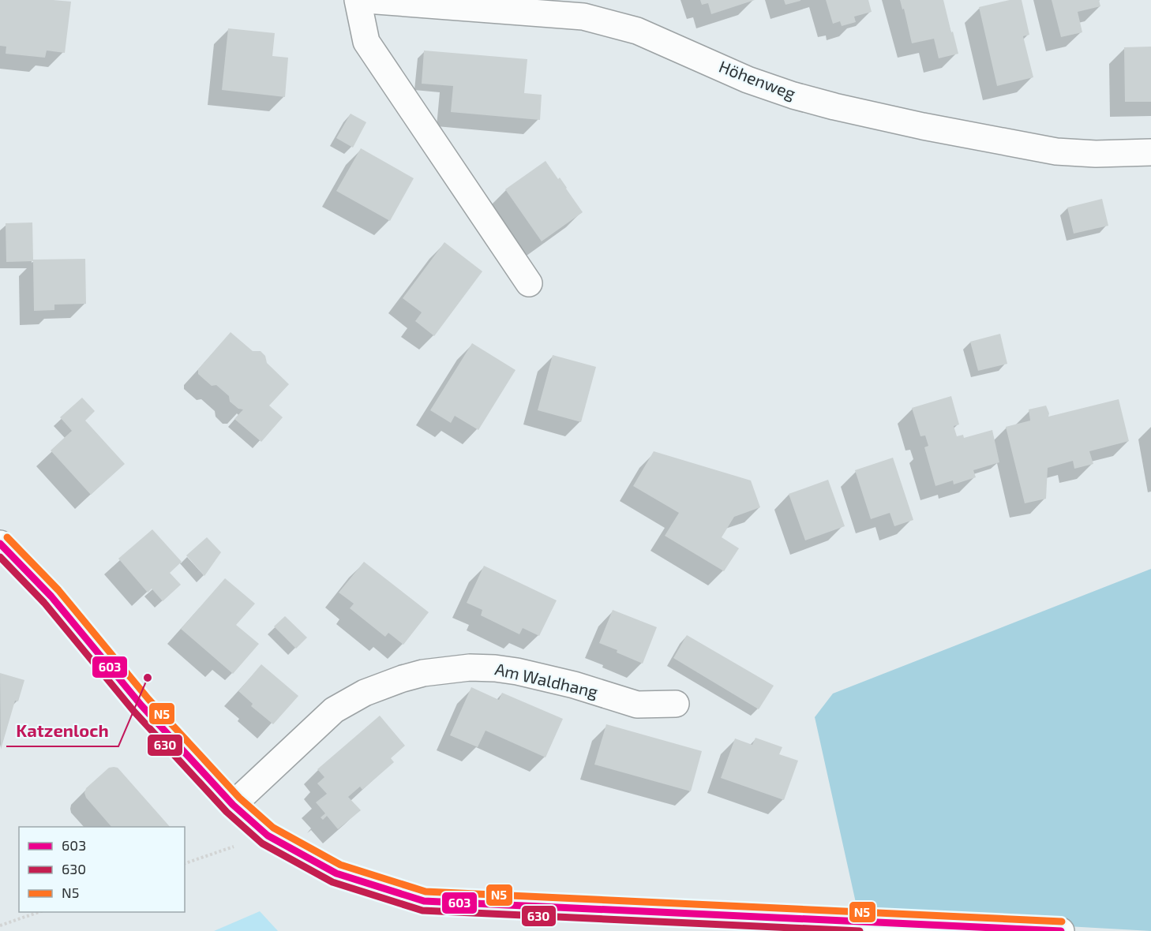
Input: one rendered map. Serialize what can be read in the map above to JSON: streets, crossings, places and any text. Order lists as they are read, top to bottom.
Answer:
{
  "streets": {
    "street": ["Höhenweg", "Am Waldhang"]
  },
  "places": ["Katzenloch"],
  "lines": ["transit line N5", "transit line 603", "transit line 630"],
  "legend": ["603", "630", "N5"]
}
